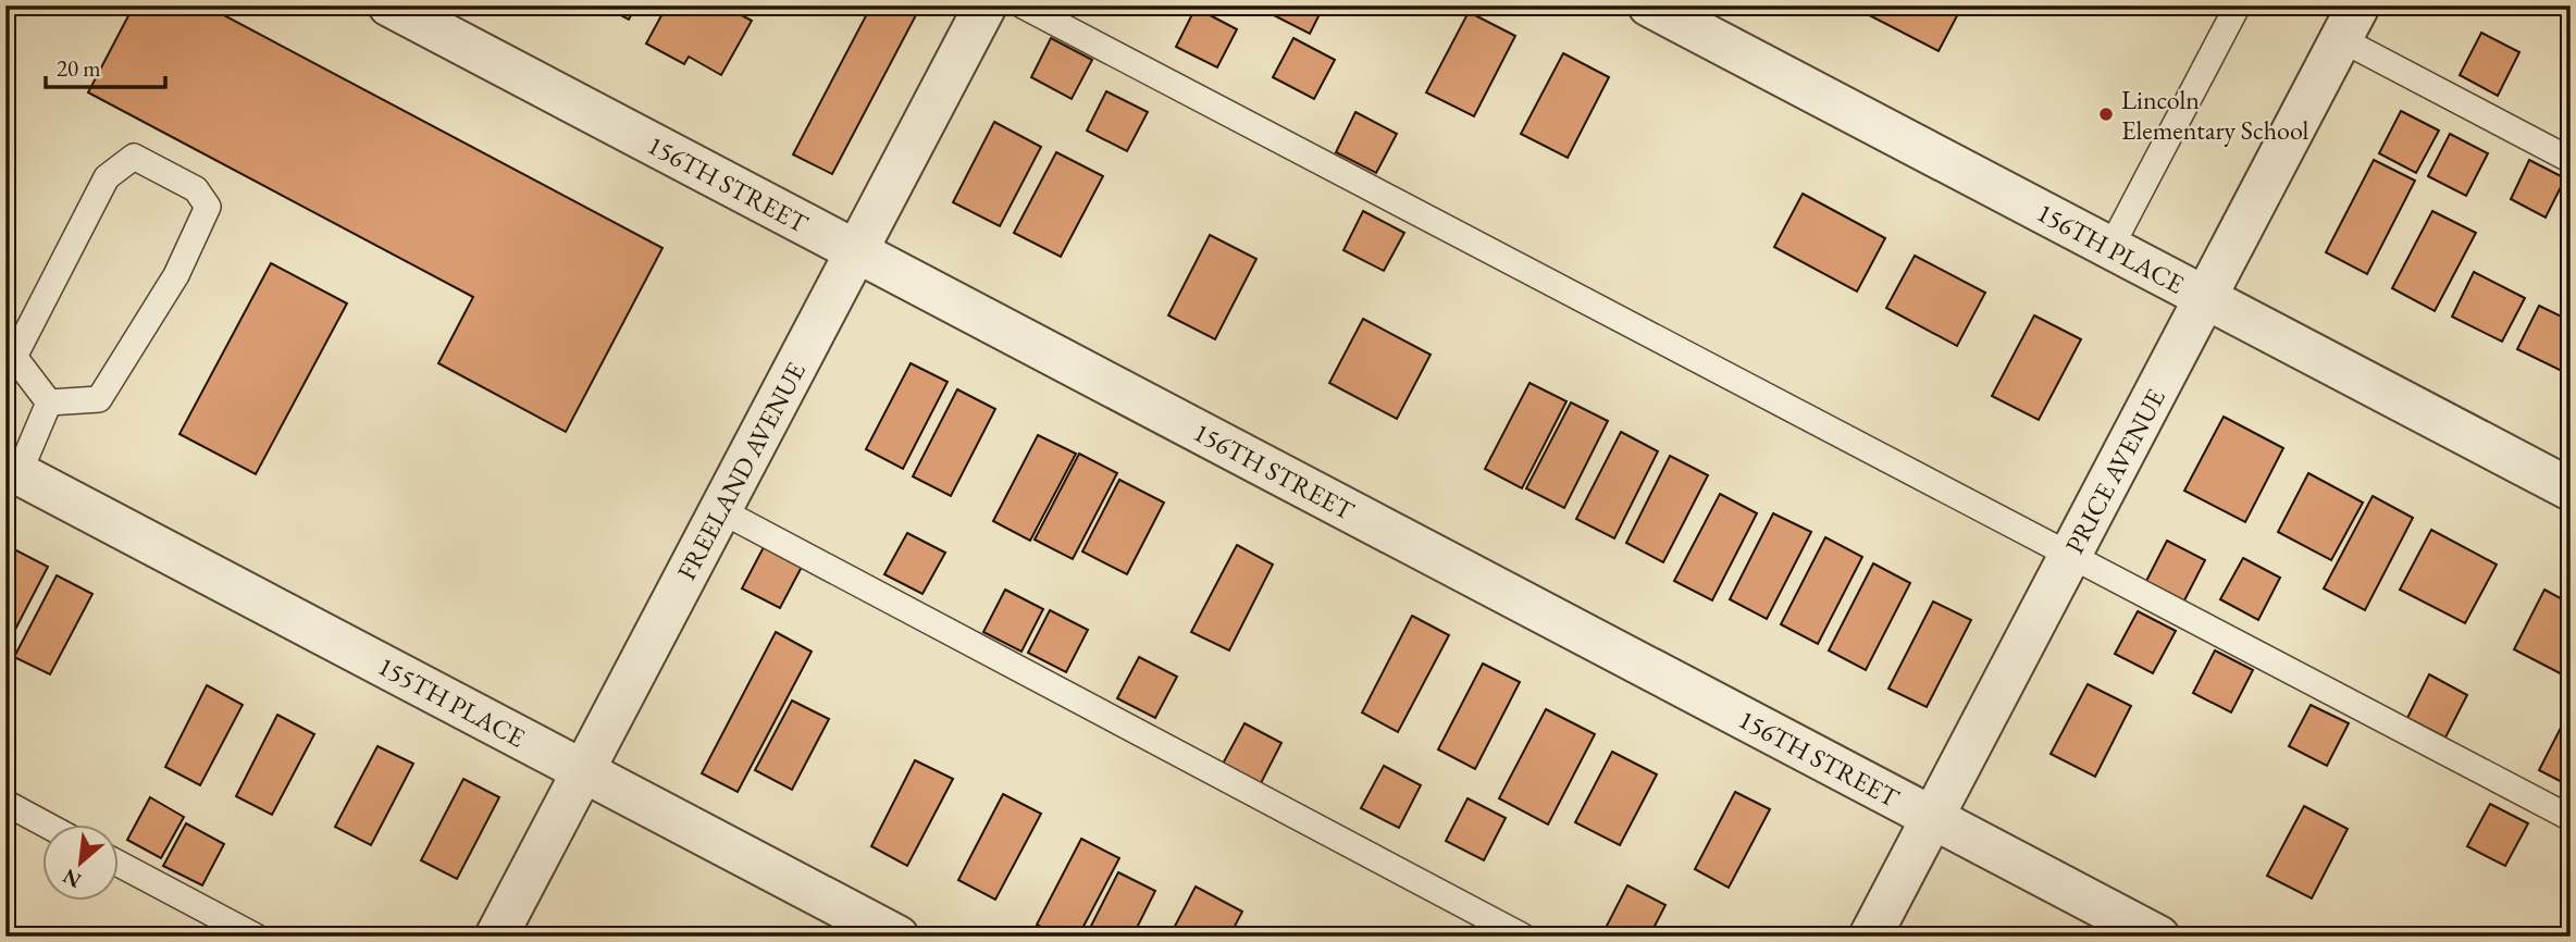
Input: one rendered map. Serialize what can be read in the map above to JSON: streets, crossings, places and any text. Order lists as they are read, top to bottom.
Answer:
{
  "streets": {
    "street": [
      "156TH STREET",
      "156TH PLACE",
      "FREELAND AVENUE",
      "PRICE AVENUE",
      "155TH PLACE"
    ]
  },
  "crossings": [
    ["156TH STREET", "FREELAND AVENUE"],
    ["156TH STREET", "PRICE AVENUE"],
    ["156TH PLACE", "PRICE AVENUE"],
    ["FREELAND AVENUE", "155TH PLACE"]
  ],
  "places": ["Lincoln Elementary School"],
  "scale_bar": "20 m",
  "north": "bottom left"
}
